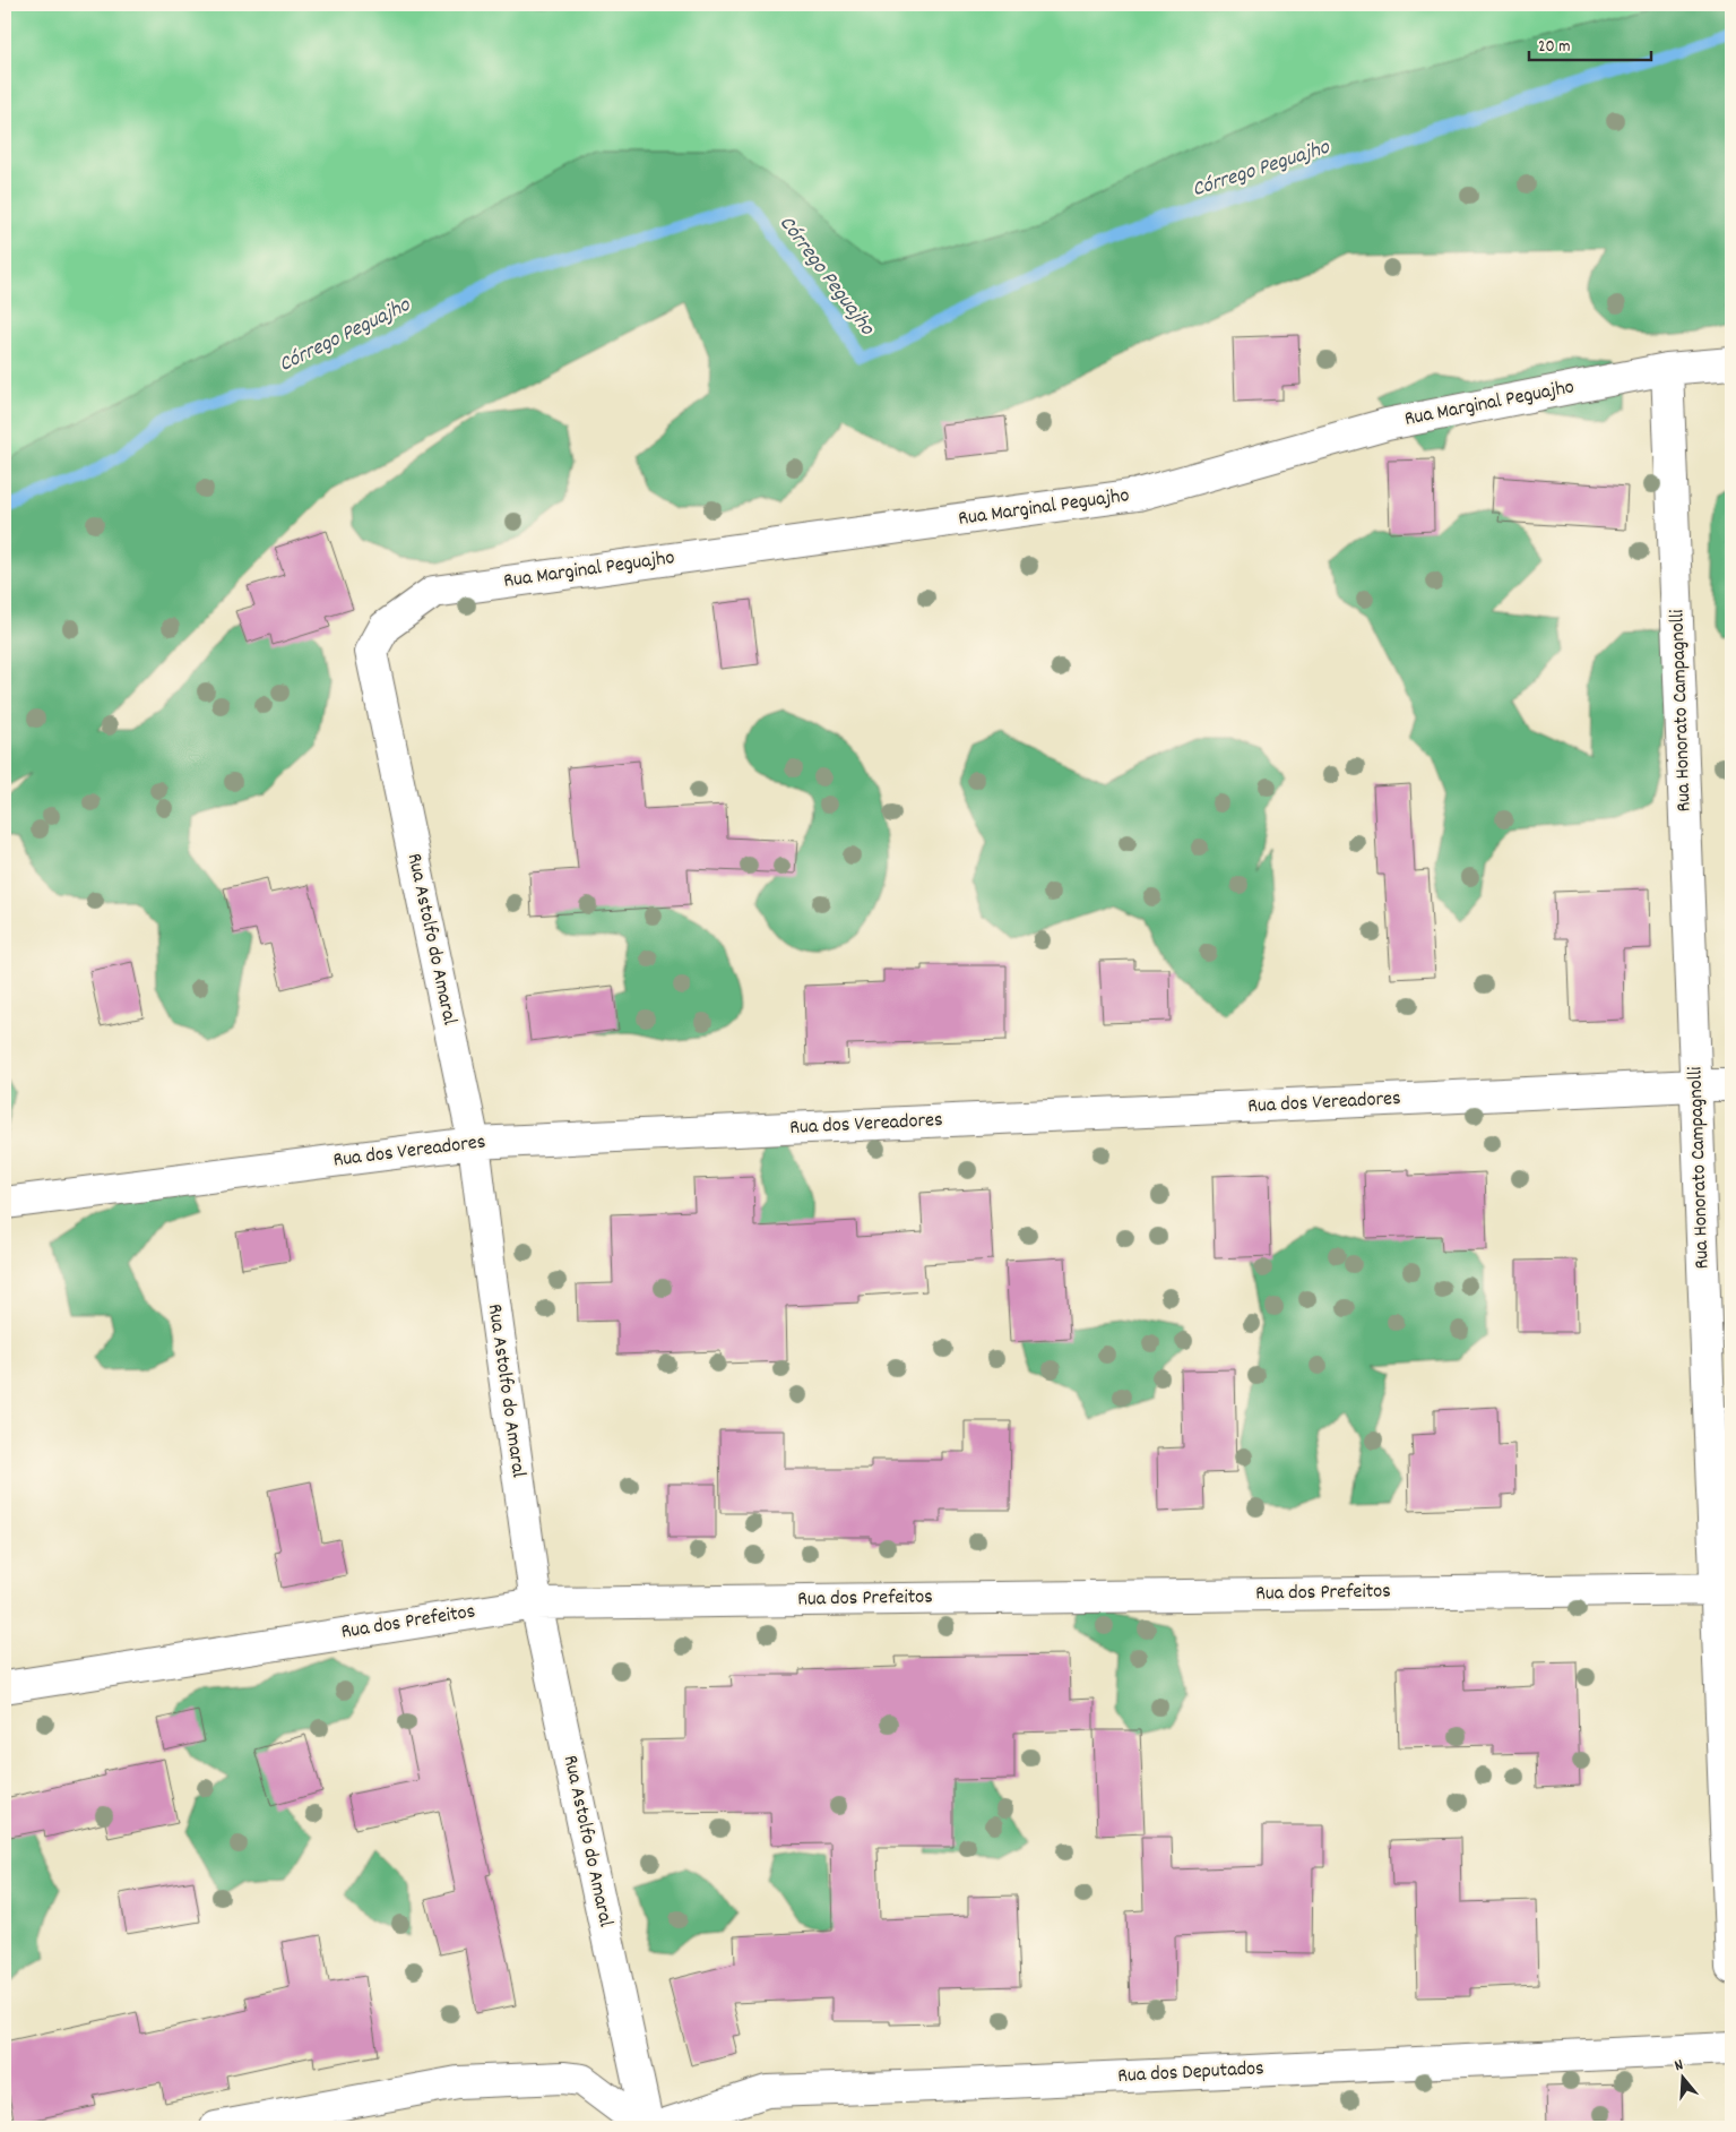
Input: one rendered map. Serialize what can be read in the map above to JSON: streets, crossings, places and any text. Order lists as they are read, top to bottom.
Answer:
{
  "streets": {
    "street": [
      "Rua Marginal Peguajho",
      "Rua Honorato Campagnolli",
      "Rua Astolfo do Amaral",
      "Rua dos Vereadores",
      "Rua dos Prefeitos",
      "Rua dos Deputados"
    ]
  },
  "crossings": [
    ["Rua Marginal Peguajho", "Rua Honorato Campagnolli"],
    ["Rua Marginal Peguajho", "Rua Astolfo do Amaral"],
    ["Rua Honorato Campagnolli", "Rua dos Vereadores"],
    ["Rua Honorato Campagnolli", "Rua dos Prefeitos"],
    ["Rua Astolfo do Amaral", "Rua dos Vereadores"],
    ["Rua Astolfo do Amaral", "Rua dos Prefeitos"]
  ],
  "water": ["Córrego Peguajho"],
  "scale_bar": "20 m",
  "north": "top"
}
